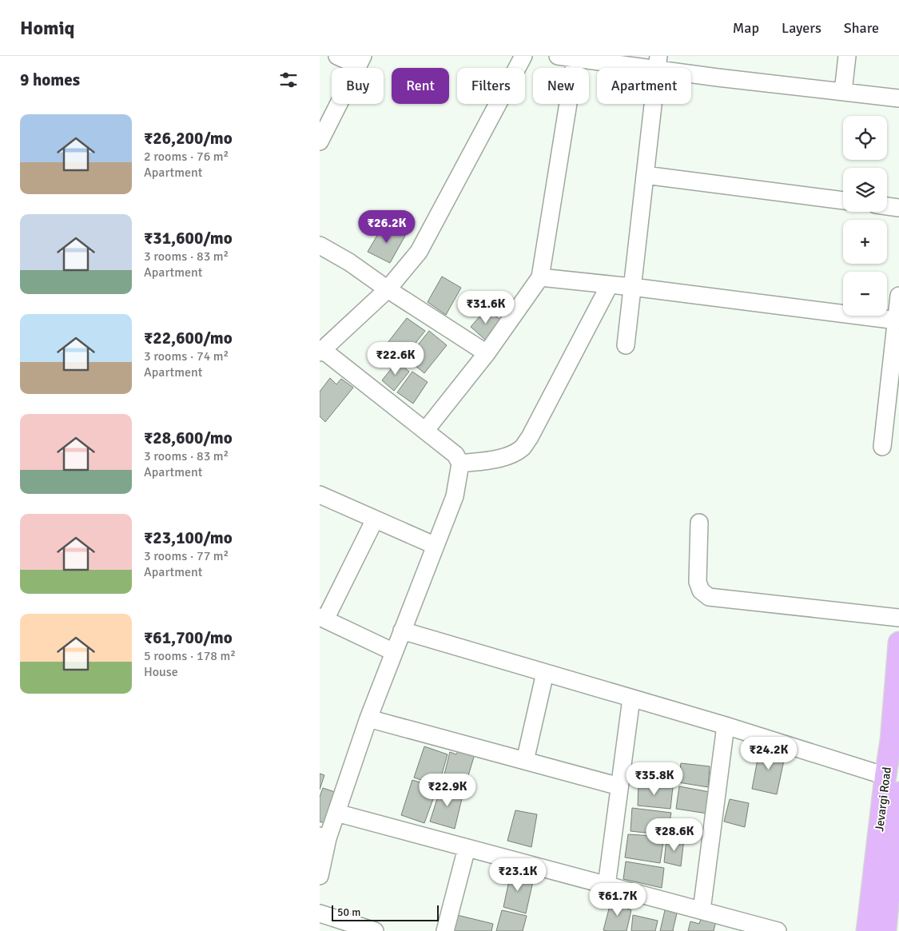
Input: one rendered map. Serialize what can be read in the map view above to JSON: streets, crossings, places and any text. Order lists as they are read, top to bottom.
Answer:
{
  "streets": {
    "main road": ["Jevargi Road"]
  },
  "scale_bar": "50 m",
  "page": {
    "header": "Homiq",
    "nav": ["Map", "Layers", "Share"],
    "heading": "9 homes",
    "chip": [
      "Buy",
      "Rent",
      "Filters",
      "New",
      "Apartment"
    ],
    "list": [
      {
        "name": "₹26,200/mo",
        "note": "2 rooms · 76 m² · Apartment"
      },
      {
        "name": "₹31,600/mo",
        "note": "3 rooms · 83 m² · Apartment"
      },
      {
        "name": "₹22,600/mo",
        "note": "3 rooms · 74 m² · Apartment"
      },
      {
        "name": "₹28,600/mo",
        "note": "3 rooms · 83 m² · Apartment"
      },
      {
        "name": "₹23,100/mo",
        "note": "3 rooms · 77 m² · Apartment"
      },
      {
        "name": "₹61,700/mo",
        "note": "5 rooms · 178 m² · House"
      }
    ],
    "map_buttons": ["+", "−"],
    "price": [
      "₹26.2K",
      "₹31.6K",
      "₹22.6K",
      "₹24.2K",
      "₹35.8K",
      "₹22.9K",
      "₹28.6K",
      "₹23.1K",
      "₹61.7K"
    ],
    "scale": "50 m"
  }
}
